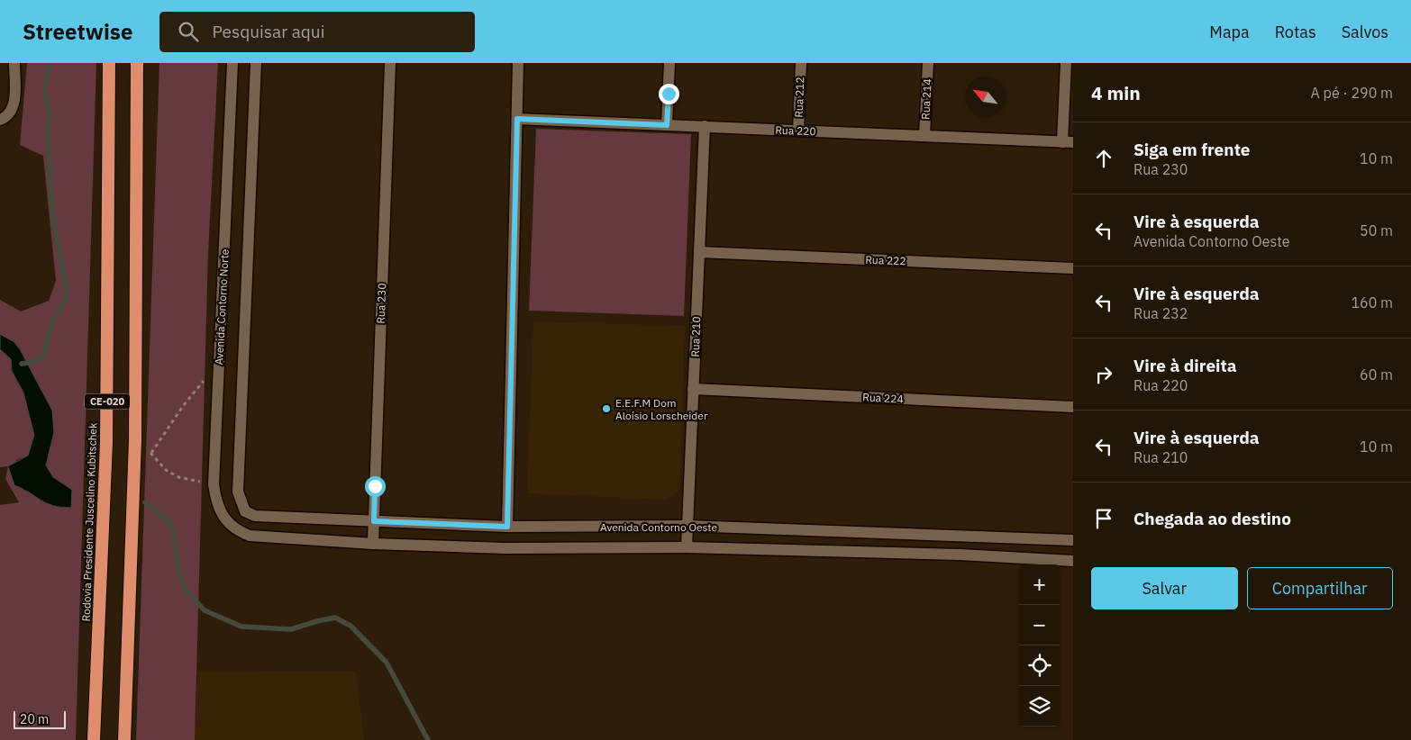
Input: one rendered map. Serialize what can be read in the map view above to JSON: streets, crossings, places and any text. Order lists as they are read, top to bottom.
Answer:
{
  "streets": {
    "highway": ["CE-020", "Rodovia Presidente Juscelino Kubitschek"],
    "street": [
      "Rua 212",
      "Rua 214",
      "Rua 220",
      "Rua 222",
      "Rua 230",
      "Avenida Contorno Norte",
      "Rua 210",
      "Rua 224",
      "Avenida Contorno Oeste"
    ]
  },
  "crossings": [
    ["Rua 212", "Rua 220"],
    ["Rua 214", "Rua 220"],
    ["Rua 220", "Rua 210"],
    ["Rua 222", "Rua 210"],
    ["Rua 230", "Avenida Contorno Oeste"],
    ["Avenida Contorno Norte", "Avenida Contorno Oeste"],
    ["Rua 210", "Rua 224"],
    ["Rua 210", "Avenida Contorno Oeste"]
  ],
  "places": ["E.E.F.M Dom Aloísio Lorscheider"],
  "scale_bar": "20 m",
  "north": "top left",
  "page": {
    "header": "Streetwise",
    "search": "Pesquisar aqui",
    "nav": ["Mapa", "Rotas", "Salvos"],
    "heading": ["4 min", "A pé · 290 m"],
    "list": [
      ["Siga em frente", "Rua 230", "10 m"],
      ["Vire à esquerda", "Avenida Contorno Oeste", "50 m"],
      ["Vire à esquerda", "Rua 232", "160 m"],
      ["Vire à direita", "Rua 220", "60 m"],
      ["Vire à esquerda", "Rua 210", "10 m"],
      "Chegada ao destino"
    ],
    "buttons": ["Salvar", "Compartilhar"],
    "map_buttons": ["+", "−"],
    "scale": "20 m"
  }
}
